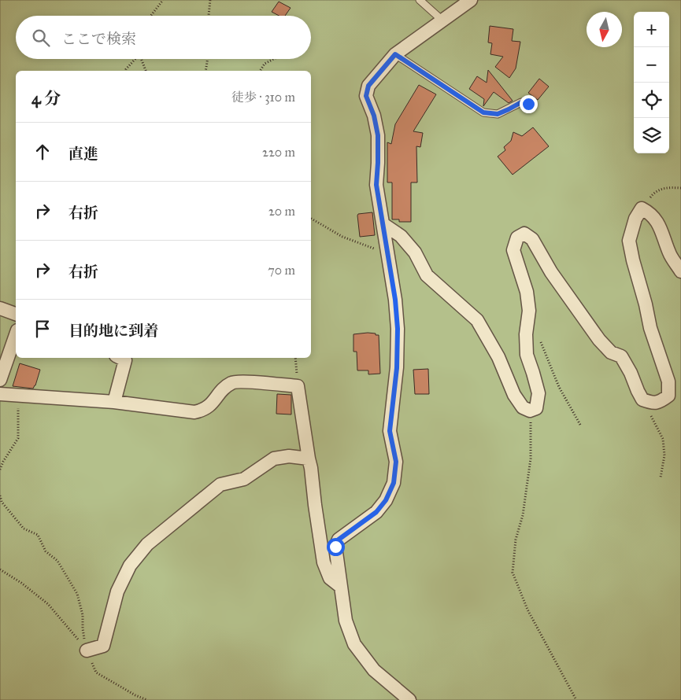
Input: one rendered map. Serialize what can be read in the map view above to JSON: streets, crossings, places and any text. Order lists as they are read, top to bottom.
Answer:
{
  "north": "bottom",
  "page": {
    "map_buttons": ["+", "−"],
    "search": "ここで検索",
    "heading": ["4 分", "徒歩 · 310 m"],
    "list": [
      ["直進", "220 m"],
      ["右折", "20 m"],
      ["右折", "70 m"],
      "目的地に到着"
    ]
  }
}
